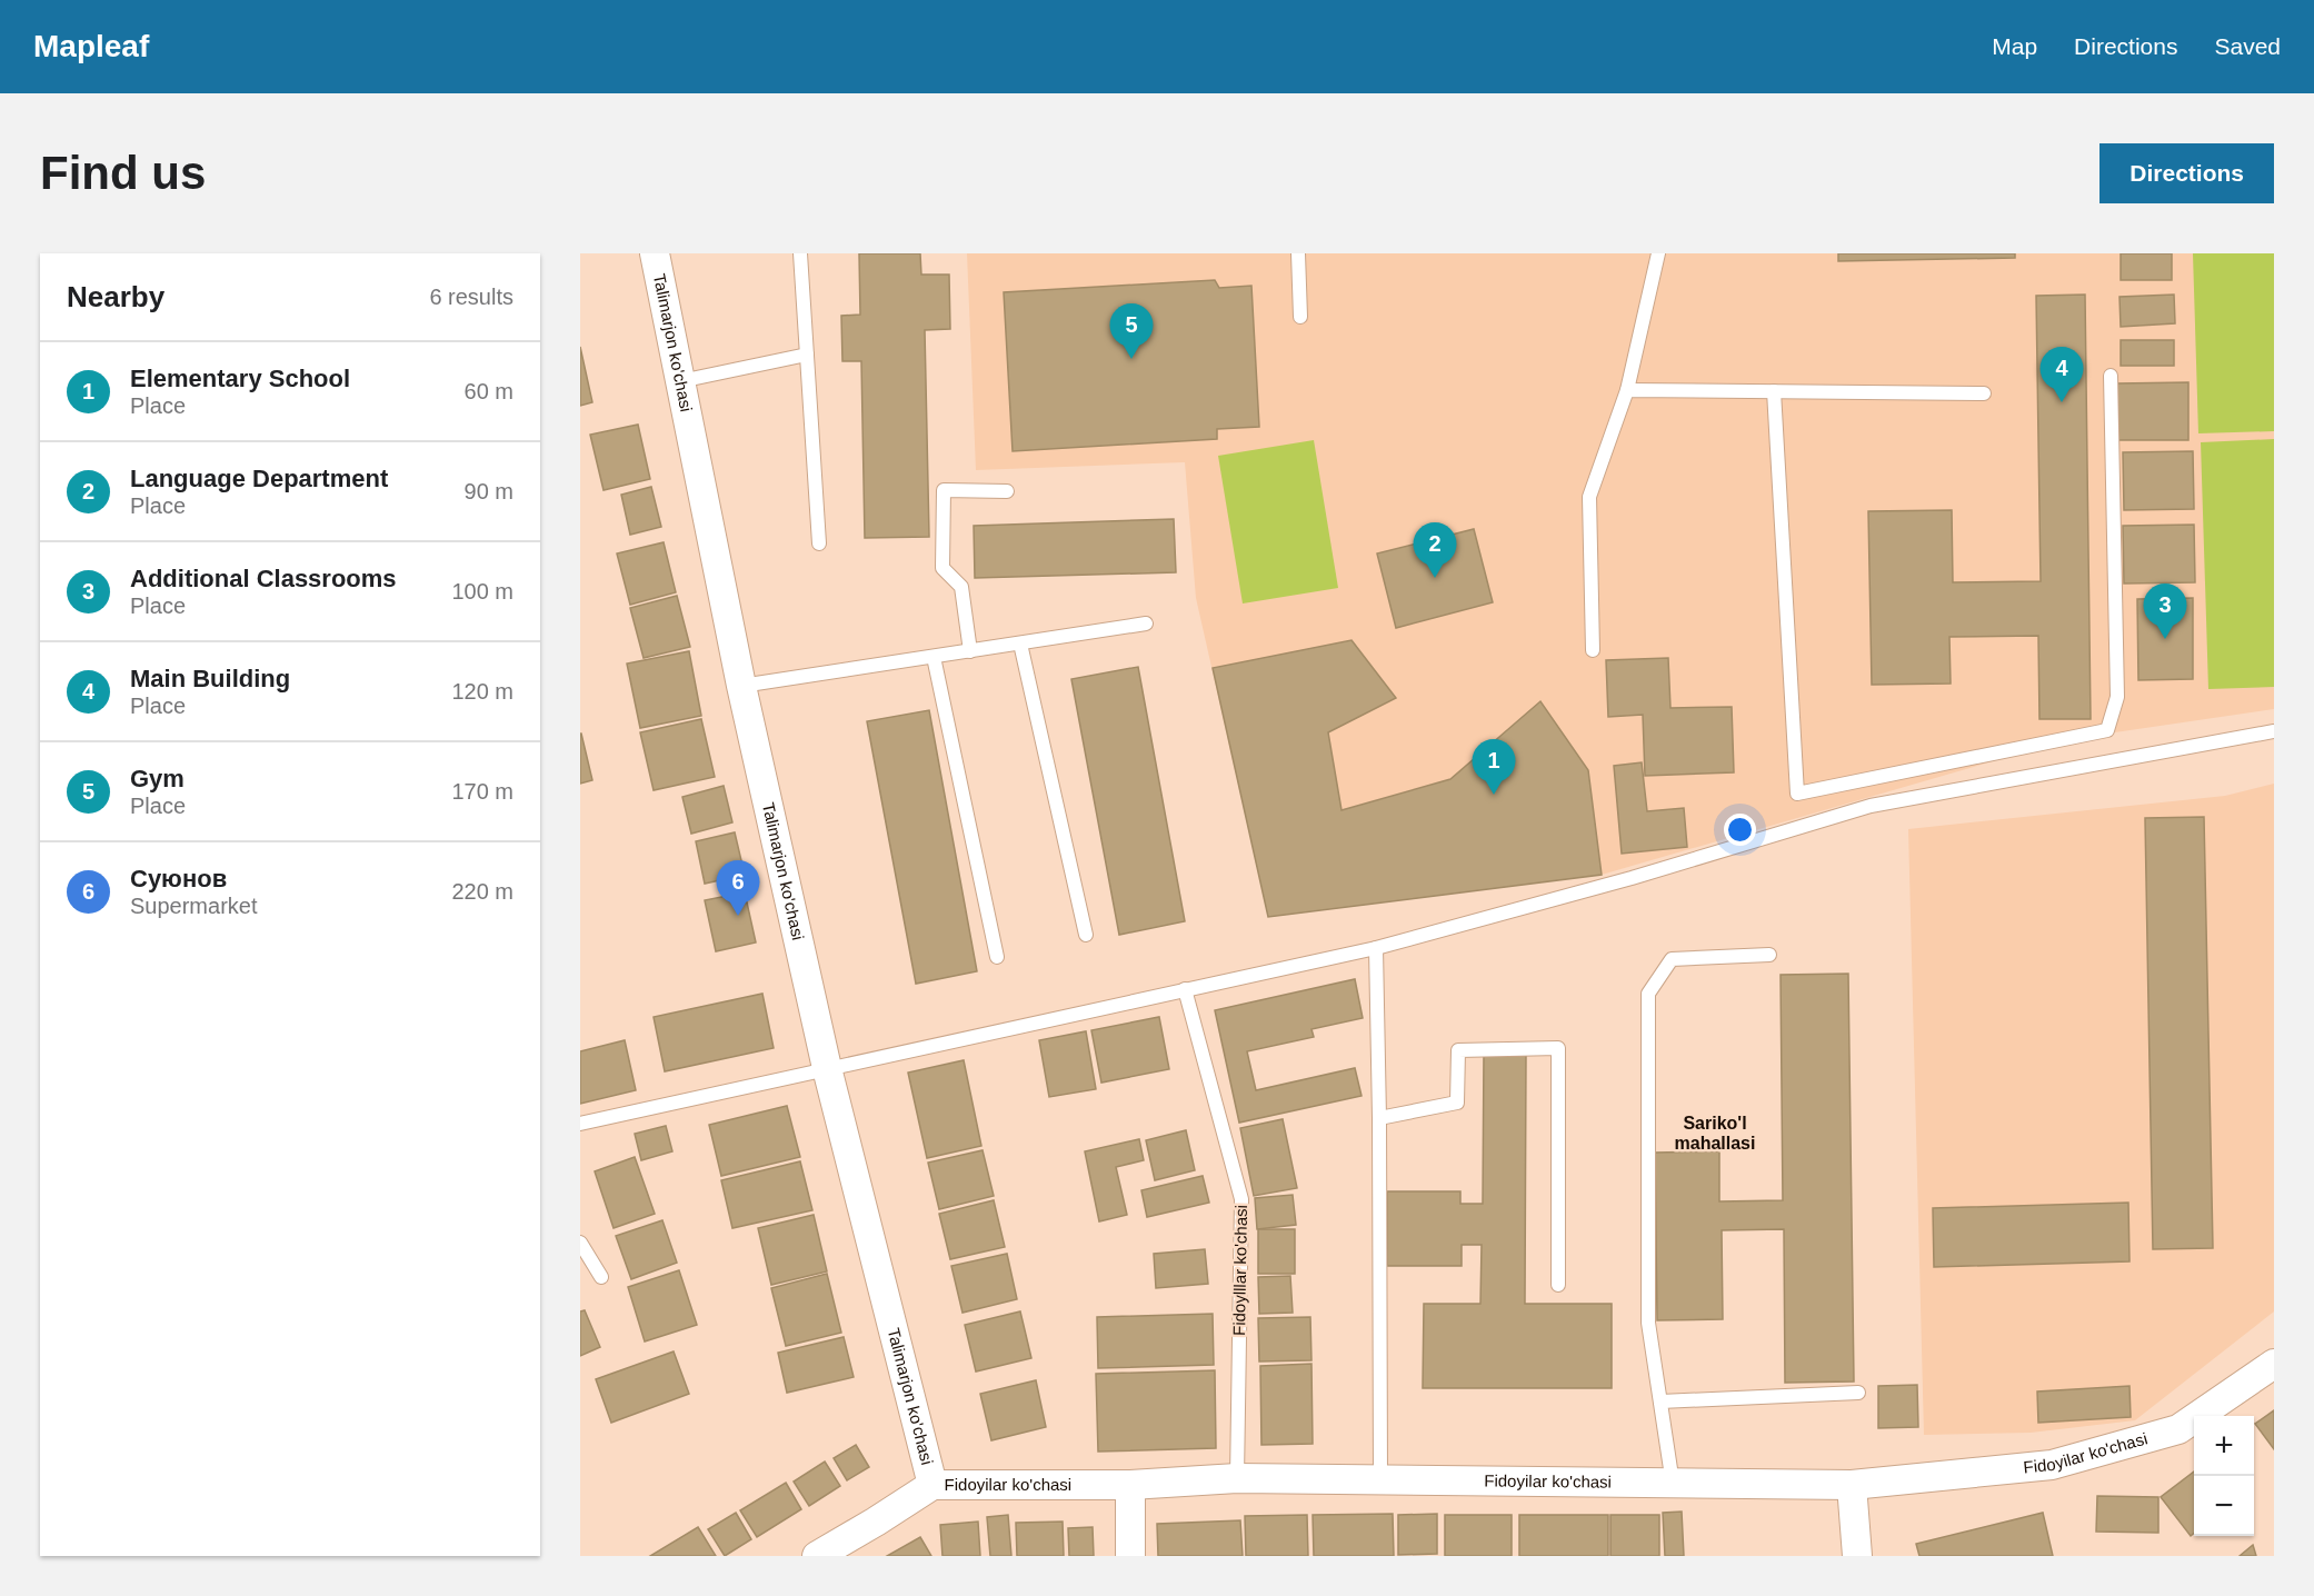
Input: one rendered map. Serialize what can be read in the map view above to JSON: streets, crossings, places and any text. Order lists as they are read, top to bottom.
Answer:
{
  "streets": {
    "street": ["Talimarjon ko'chasi", "Fidoyilar ko'chasi"],
    "lane": ["Fidoylllar ko'chasi"]
  },
  "crossings": [
    ["Talimarjon ko'chasi", "Fidoyilar ko'chasi"],
    ["Fidoylllar ko'chasi", "Fidoyilar ko'chasi"]
  ],
  "districts": ["Sariko'l mahallasi"],
  "page": {
    "header": "Mapleaf",
    "nav": ["Map", "Directions", "Saved"],
    "buttons": "Directions",
    "title": "Find us",
    "heading": ["Nearby", "6 results"],
    "pins": [
      "5",
      "4",
      "2",
      "3",
      "1",
      "6"
    ],
    "list": [
      {
        "mark": "1",
        "name": "Elementary School",
        "note": "Place",
        "value": "60 m"
      },
      {
        "mark": "2",
        "name": "Language Department",
        "note": "Place",
        "value": "90 m"
      },
      {
        "mark": "3",
        "name": "Additional Classrooms",
        "note": "Place",
        "value": "100 m"
      },
      {
        "mark": "4",
        "name": "Main Building",
        "note": "Place",
        "value": "120 m"
      },
      {
        "mark": "5",
        "name": "Gym",
        "note": "Place",
        "value": "170 m"
      },
      {
        "mark": "6",
        "name": "Суюнов",
        "note": "Supermarket",
        "value": "220 m"
      }
    ],
    "map_buttons": ["+", "−"]
  }
}
